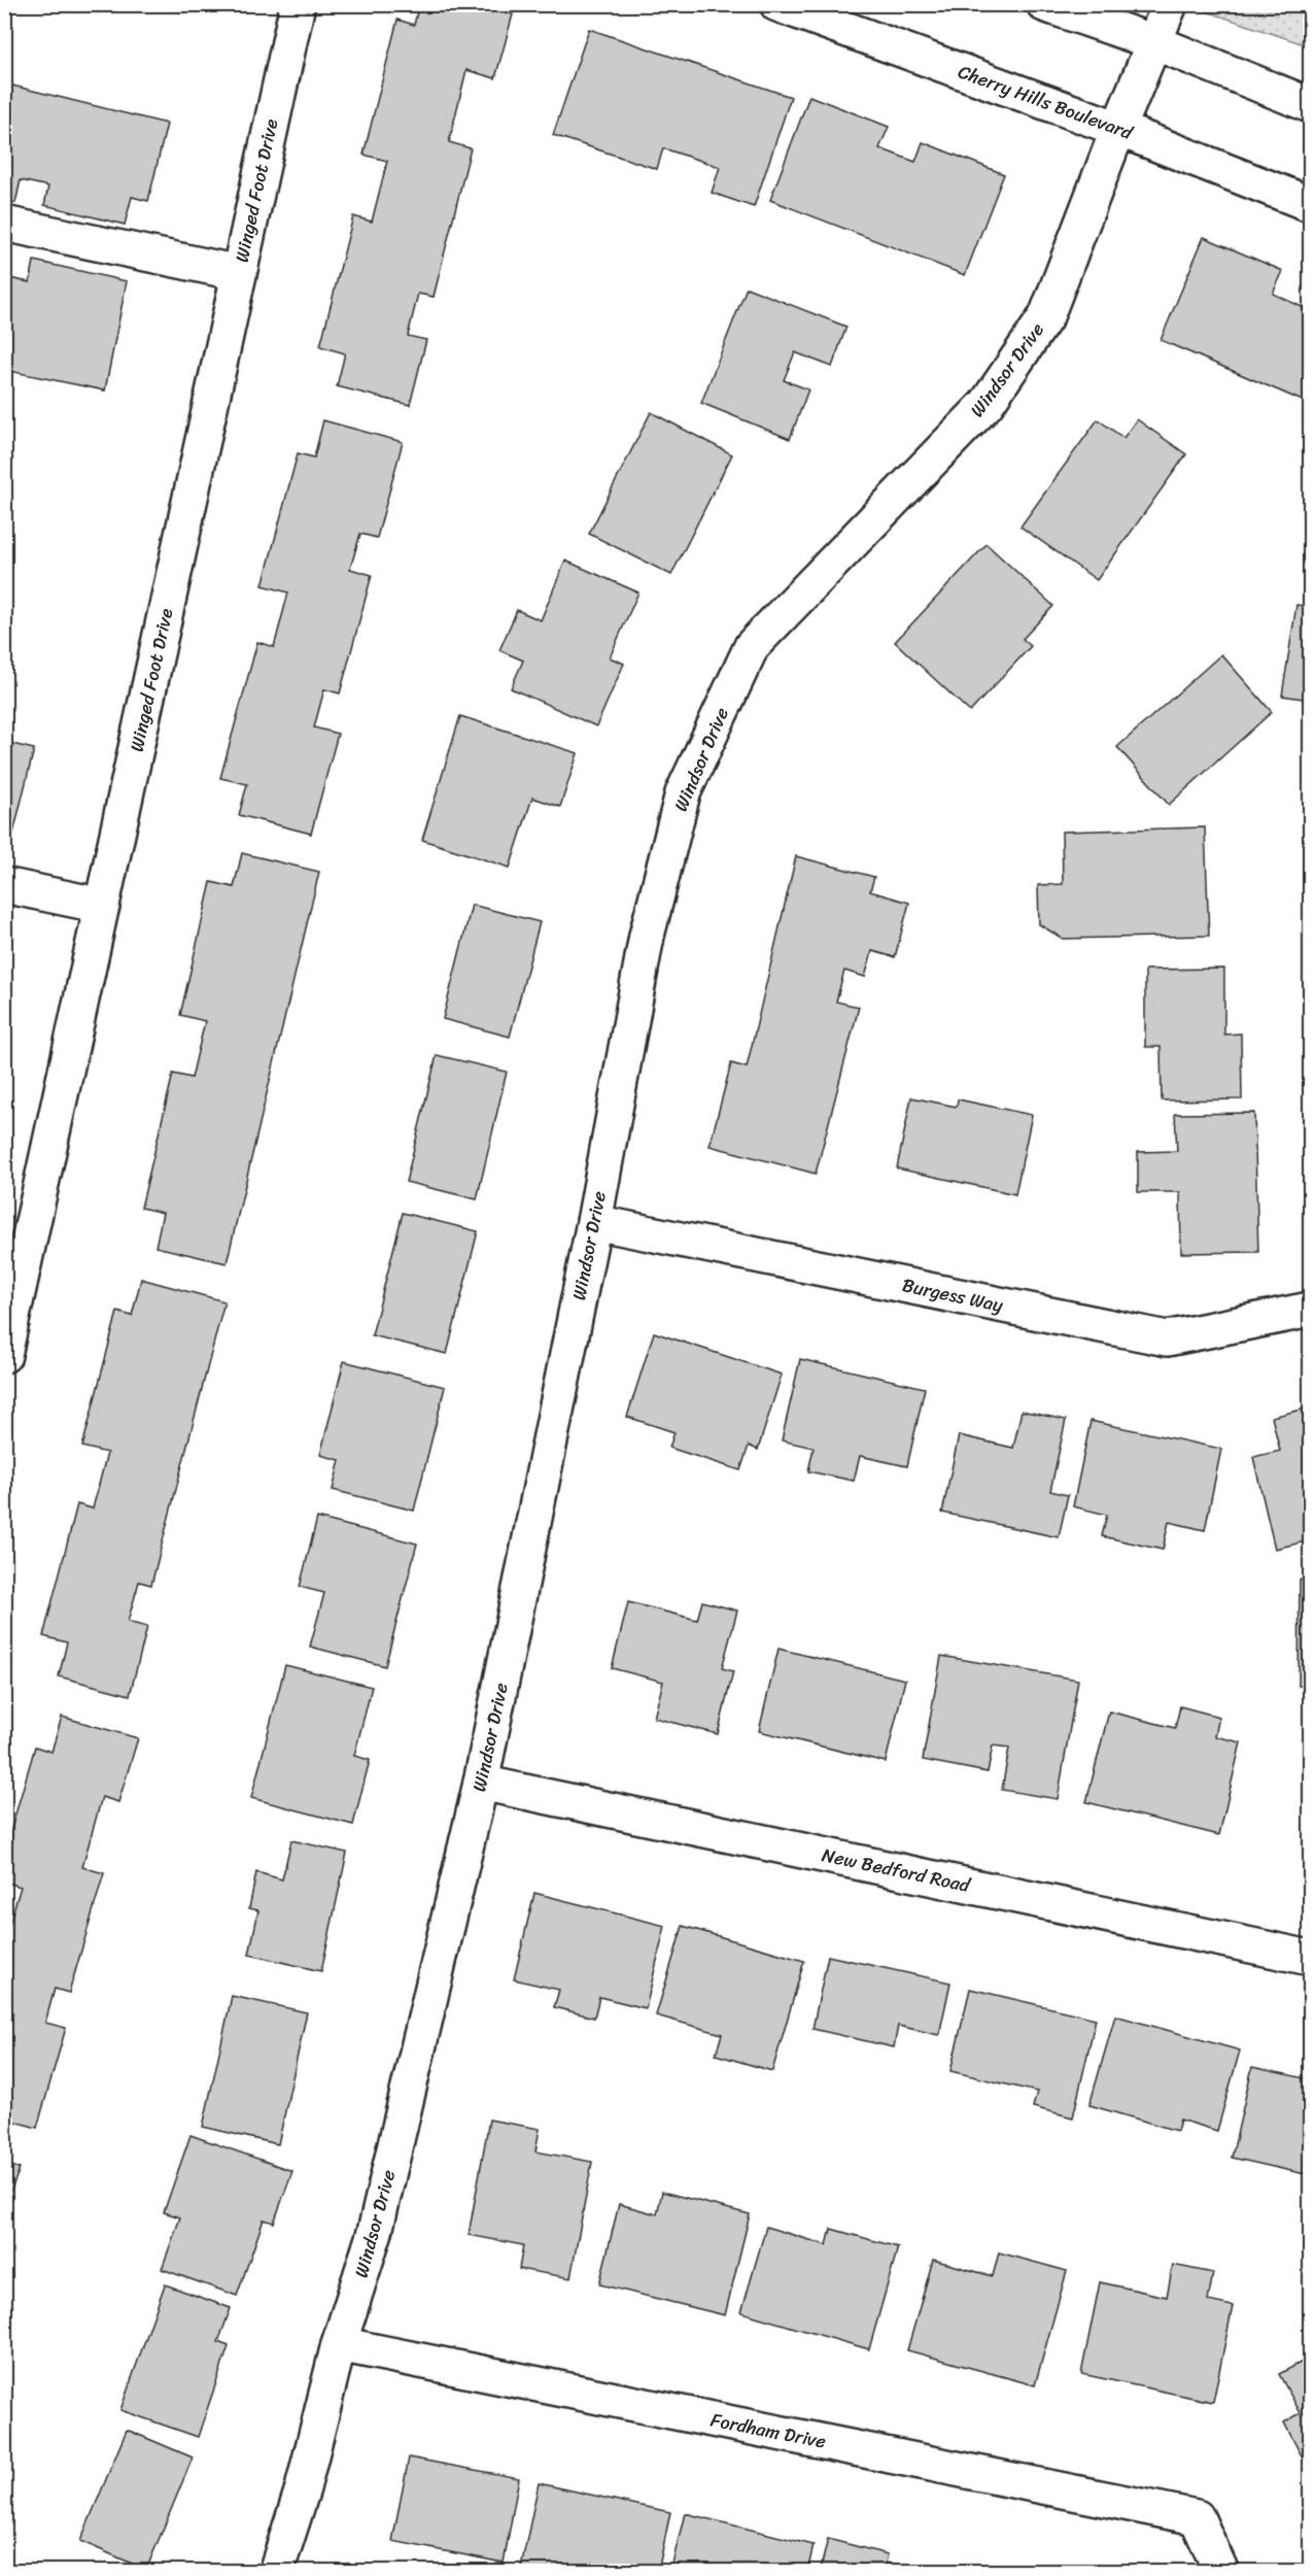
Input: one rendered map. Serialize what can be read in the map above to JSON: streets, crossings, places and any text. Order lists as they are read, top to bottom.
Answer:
{
  "streets": {
    "street": [
      "Cherry Hills Boulevard",
      "Winged Foot Drive",
      "Windsor Drive",
      "Burgess Way",
      "New Bedford Road",
      "Fordham Drive"
    ]
  },
  "crossings": [
    ["Cherry Hills Boulevard", "Windsor Drive"],
    ["Windsor Drive", "Burgess Way"],
    ["Windsor Drive", "New Bedford Road"],
    ["Windsor Drive", "Fordham Drive"]
  ]
}
